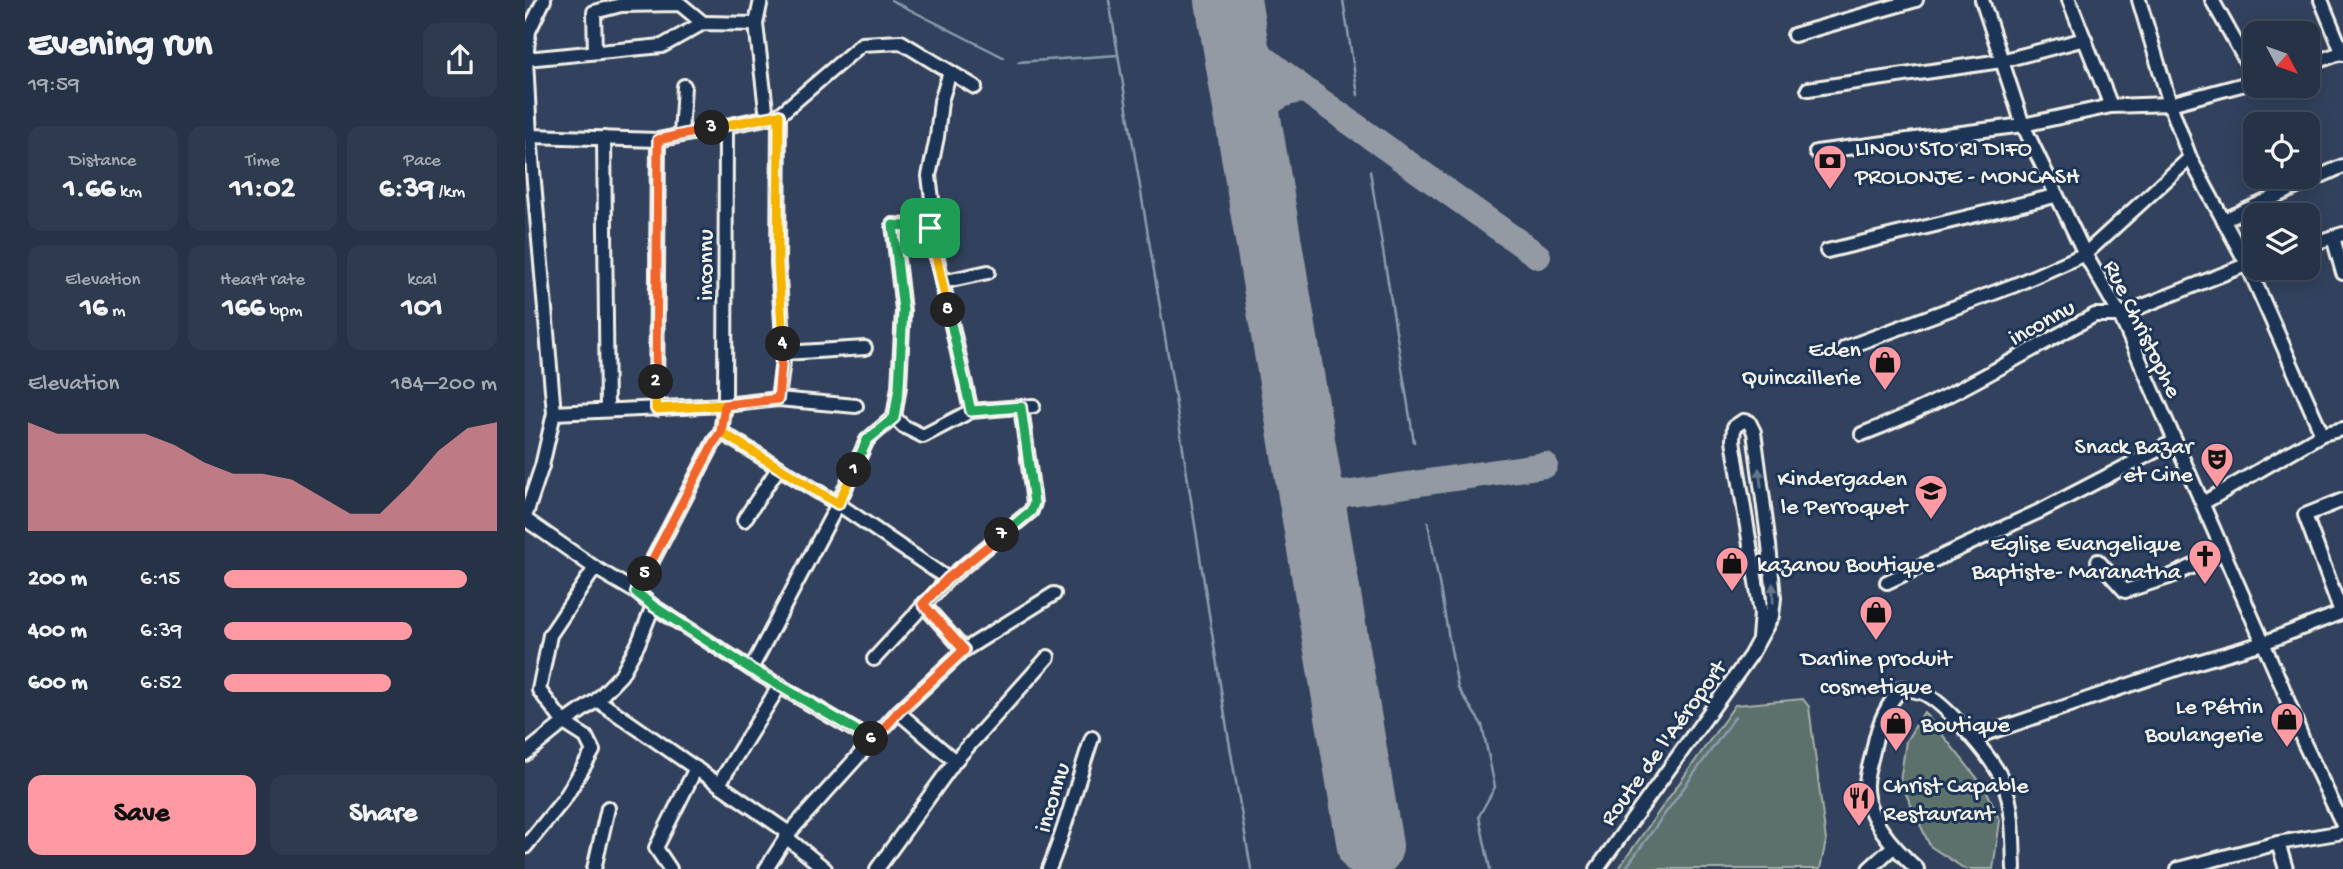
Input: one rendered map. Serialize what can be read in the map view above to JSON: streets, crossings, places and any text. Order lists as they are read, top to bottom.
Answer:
{
  "streets": {
    "street": ["inconnu", "Rue Christophe", "Route de l'Aéroport"]
  },
  "crossings": [
    ["inconnu", "Rue Christophe"]
  ],
  "places": {
    "bank": ["LINOU STO RI DIFO PROLONJE - MONCASH"],
    "shop": [
      "Eden Quincaillerie",
      "kazanou Boutique",
      "Darline produit cosmetique",
      "Le Pétrin Boulangerie",
      "Boutique"
    ],
    "theatre": ["Snack Bazar et Cine"],
    "school or university": ["Kindergaden le Perroquet"],
    "church": ["Eglise Evangelique Baptiste- Maranatha"],
    "restaurant": ["Christ Capable Restaurant"]
  },
  "north": "bottom right",
  "page": {
    "heading": ["Evening run", "19:59"],
    "pins": [
      "3",
      "8",
      "4",
      "2",
      "1",
      "7",
      "5",
      "6"
    ],
    "stats": [
      ["Distance", "1.66 km"],
      ["Time", "11:02"],
      ["Pace", "6:39 /km"],
      ["Elevation", "16 m"],
      ["Heart rate", "166 bpm"],
      ["kcal", "101"]
    ],
    "chart": ["Elevation", "184–200 m"],
    "list": [
      {
        "name": "200 m",
        "note": "6:15"
      },
      {
        "name": "400 m",
        "note": "6:39"
      },
      {
        "name": "600 m",
        "note": "6:52"
      }
    ],
    "buttons": ["Save", "Share"]
  }
}
